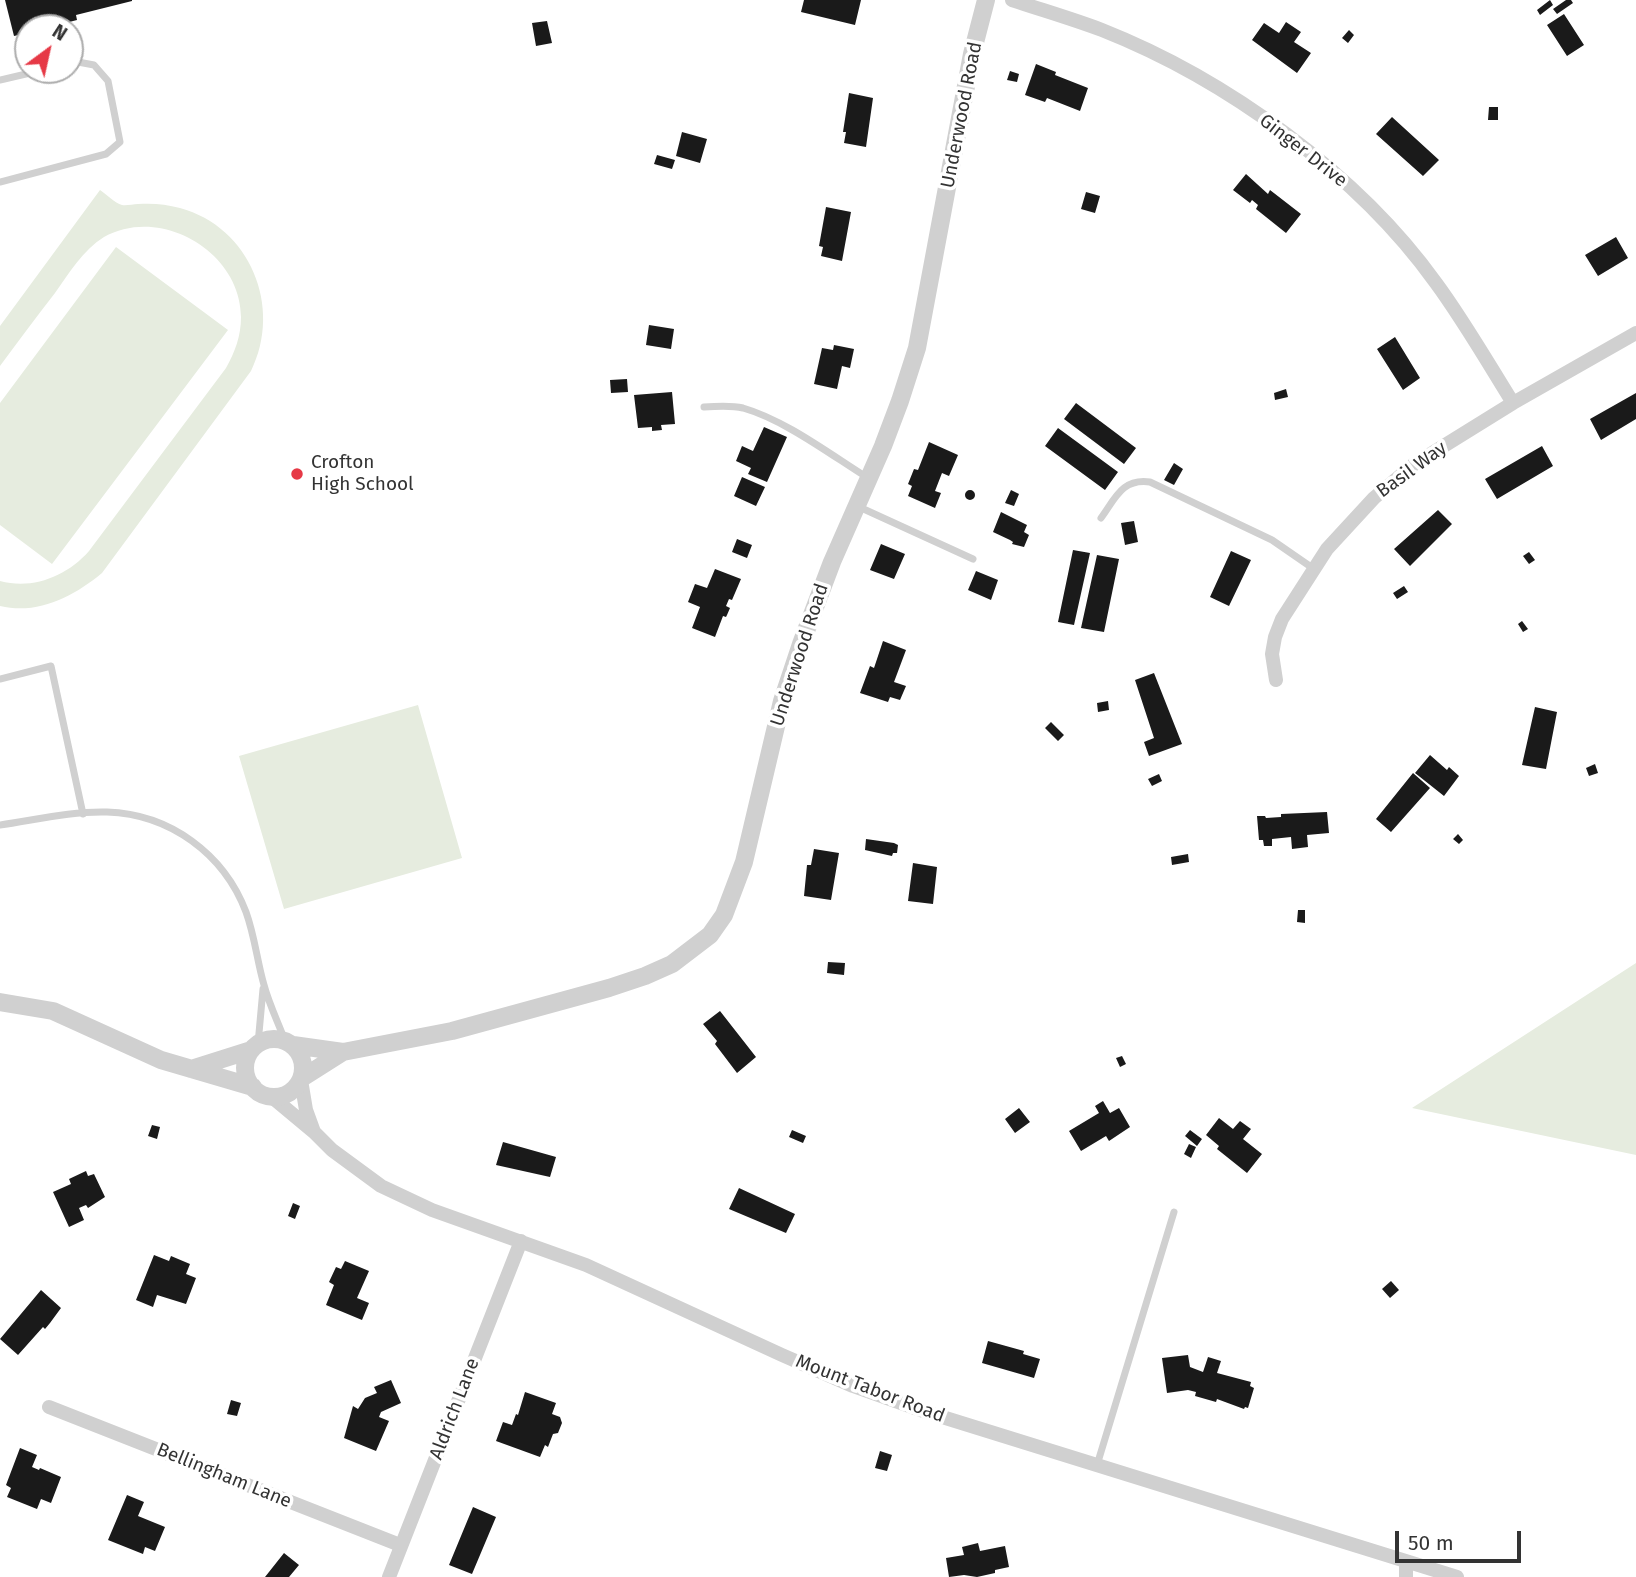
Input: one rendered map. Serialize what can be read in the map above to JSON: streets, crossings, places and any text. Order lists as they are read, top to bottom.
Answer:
{
  "streets": {
    "street": [
      "Underwood Road",
      "Ginger Drive",
      "Basil Way",
      "Mount Tabor Road",
      "Aldrich Lane",
      "Bellingham Lane"
    ]
  },
  "crossings": [
    ["Underwood Road", "Mount Tabor Road"],
    ["Ginger Drive", "Basil Way"],
    ["Mount Tabor Road", "Aldrich Lane"],
    ["Aldrich Lane", "Bellingham Lane"]
  ],
  "places": ["Crofton High School"],
  "scale_bar": "50 m",
  "north": "top right"
}
